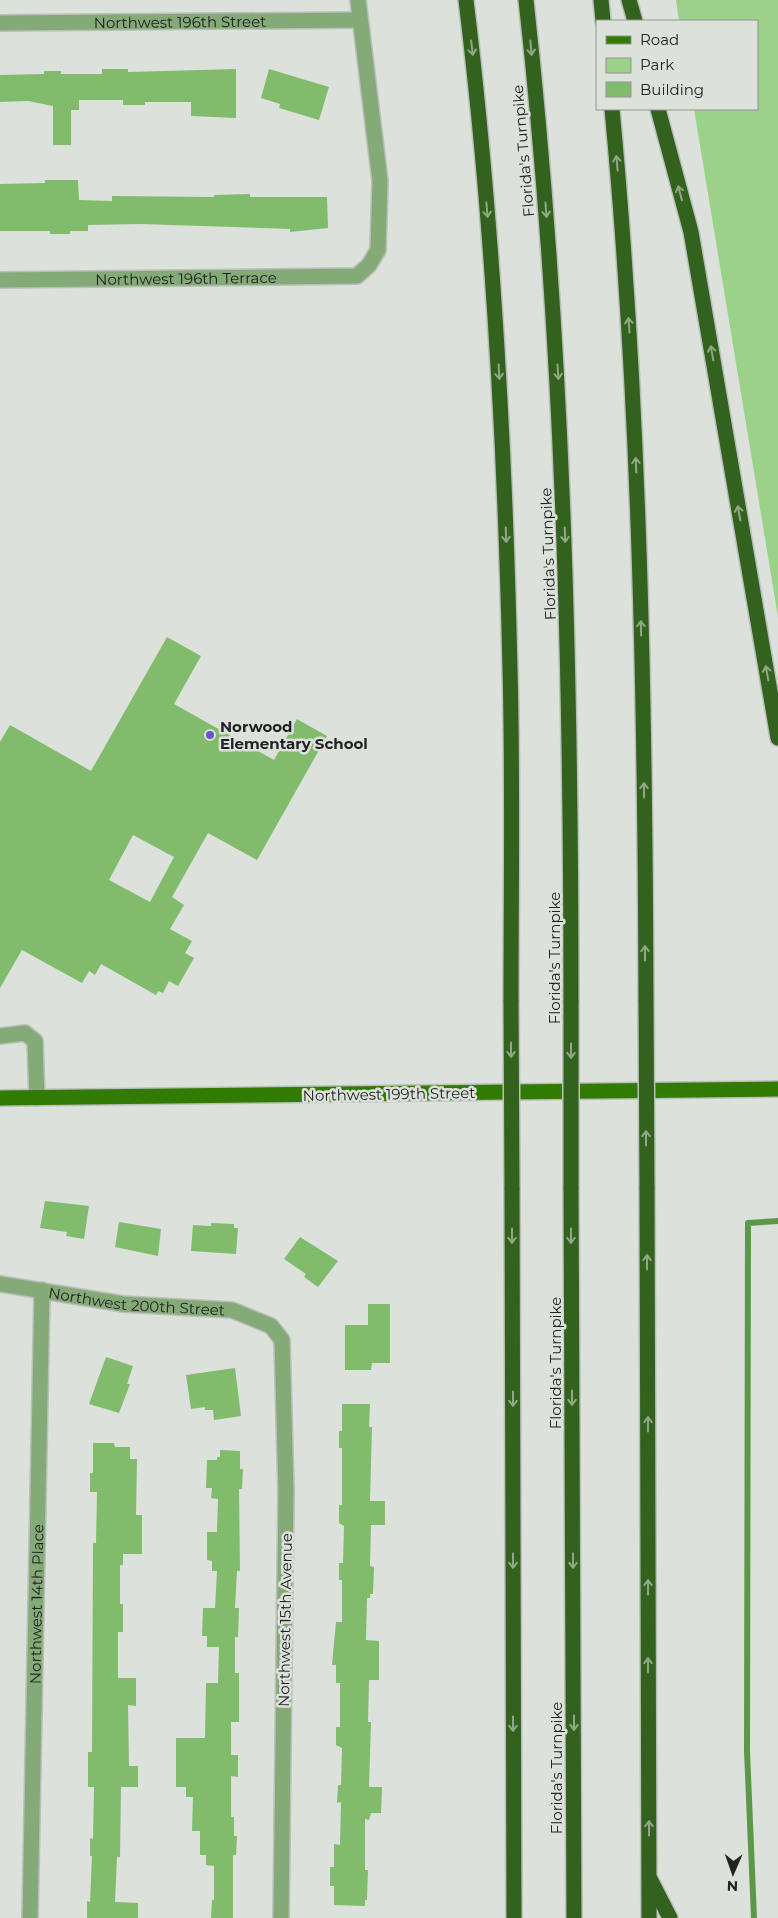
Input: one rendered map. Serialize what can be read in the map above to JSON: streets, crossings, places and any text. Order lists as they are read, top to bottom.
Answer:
{
  "streets": {
    "highway": ["Florida's Turnpike"],
    "main road": ["Northwest 199th Street"],
    "street": [
      "Northwest 196th Street",
      "Northwest 196th Terrace",
      "Northwest 200th Street",
      "Northwest 14th Place",
      "Northwest 15th Avenue"
    ]
  },
  "crossings": [
    ["Northwest 196th Street", "Northwest 196th Terrace"],
    ["Northwest 200th Street", "Northwest 14th Place"],
    ["Northwest 200th Street", "Northwest 15th Avenue"]
  ],
  "places": ["Norwood Elementary School"],
  "legend": ["Road", "Park", "Building"],
  "north": "bottom"
}
